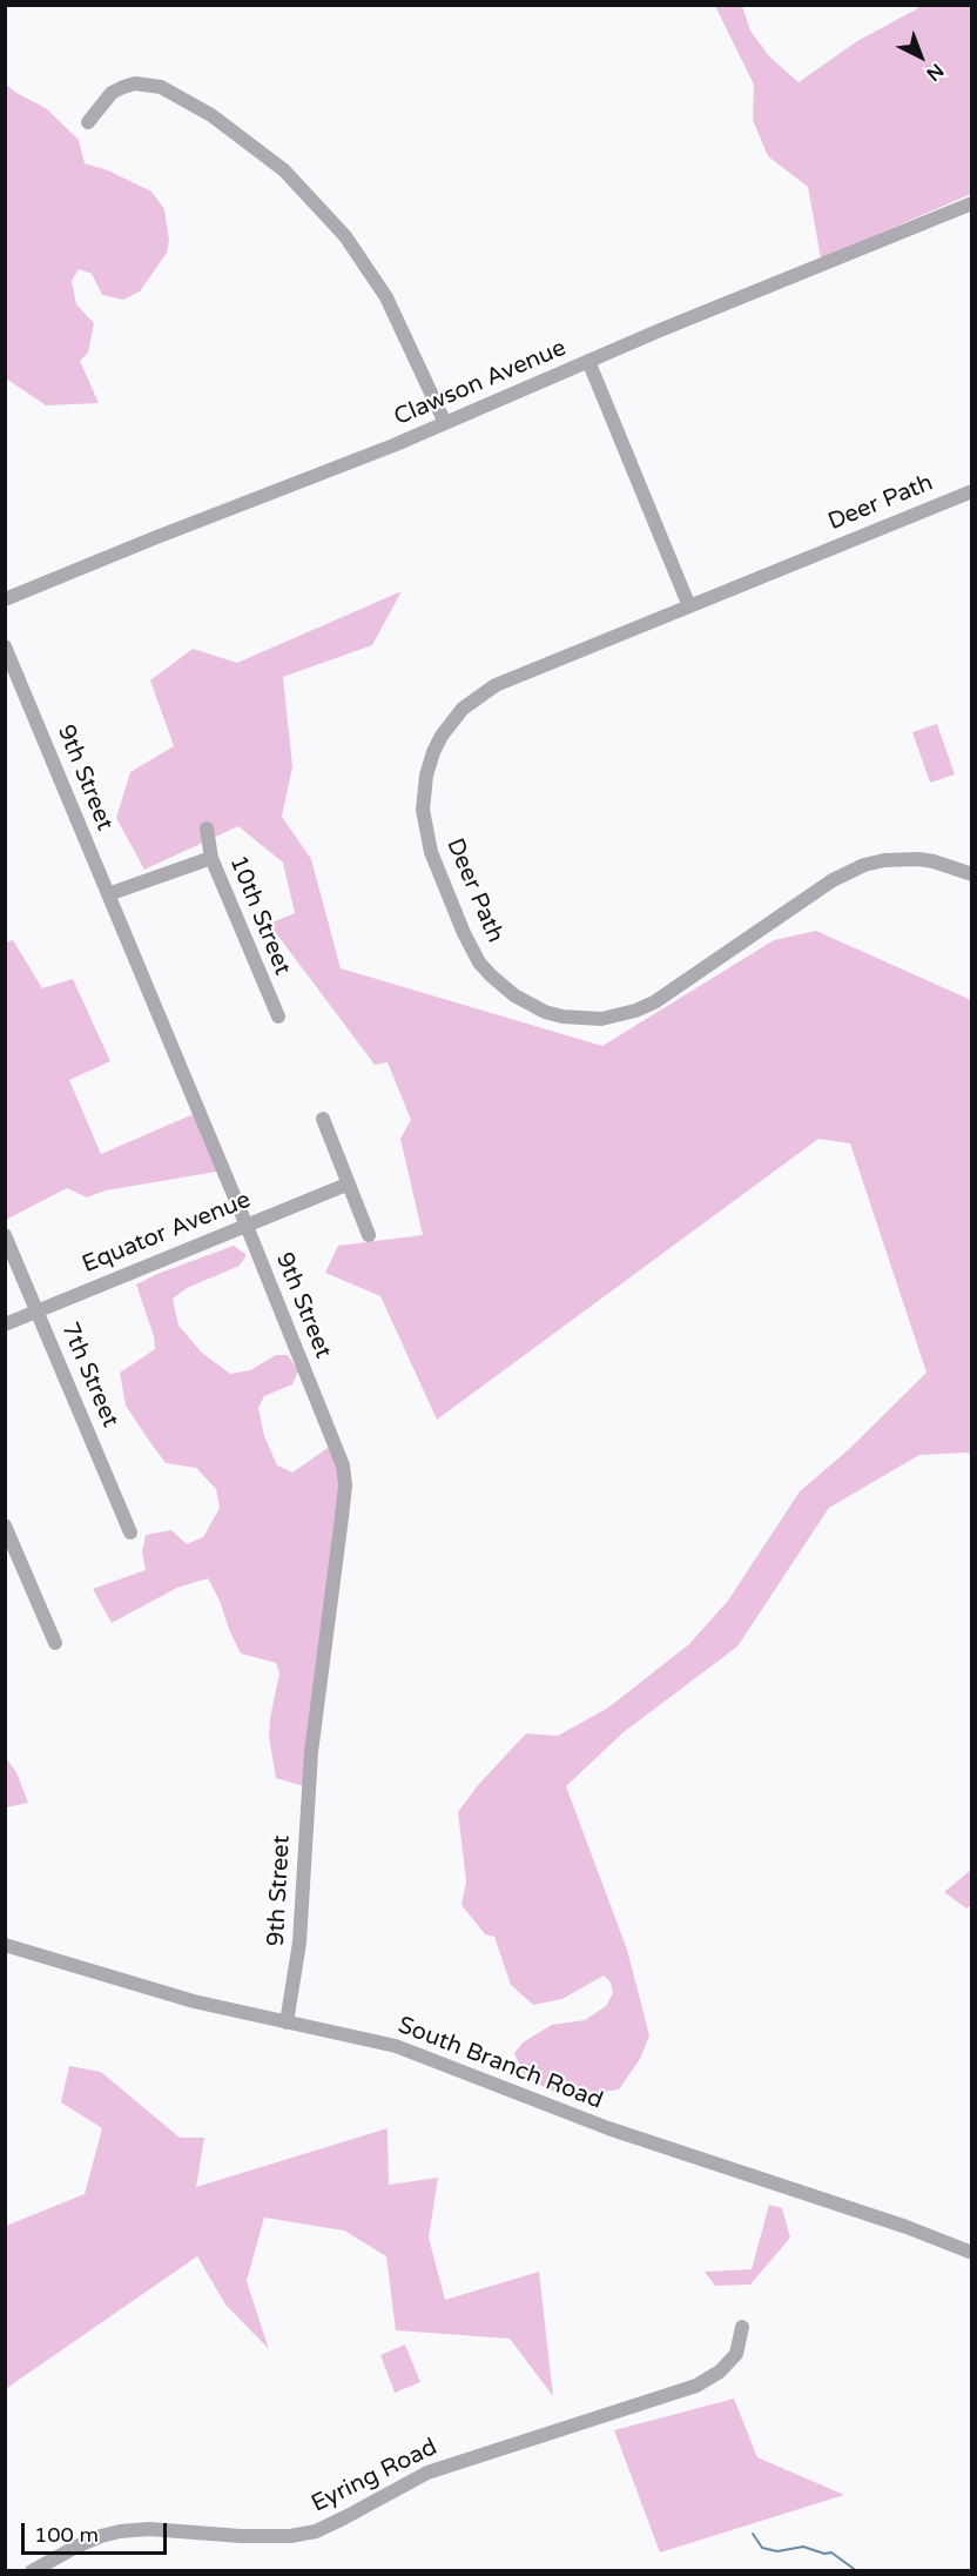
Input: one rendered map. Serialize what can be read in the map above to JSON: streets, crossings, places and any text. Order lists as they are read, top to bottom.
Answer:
{
  "streets": {
    "street": [
      "Clawson Avenue",
      "Deer Path",
      "9th Street",
      "10th Street",
      "Equator Avenue",
      "7th Street",
      "South Branch Road",
      "Eyring Road"
    ]
  },
  "crossings": [
    ["9th Street", "Equator Avenue"],
    ["9th Street", "South Branch Road"],
    ["Equator Avenue", "7th Street"]
  ],
  "scale_bar": "100 m",
  "north": "bottom right"
}
